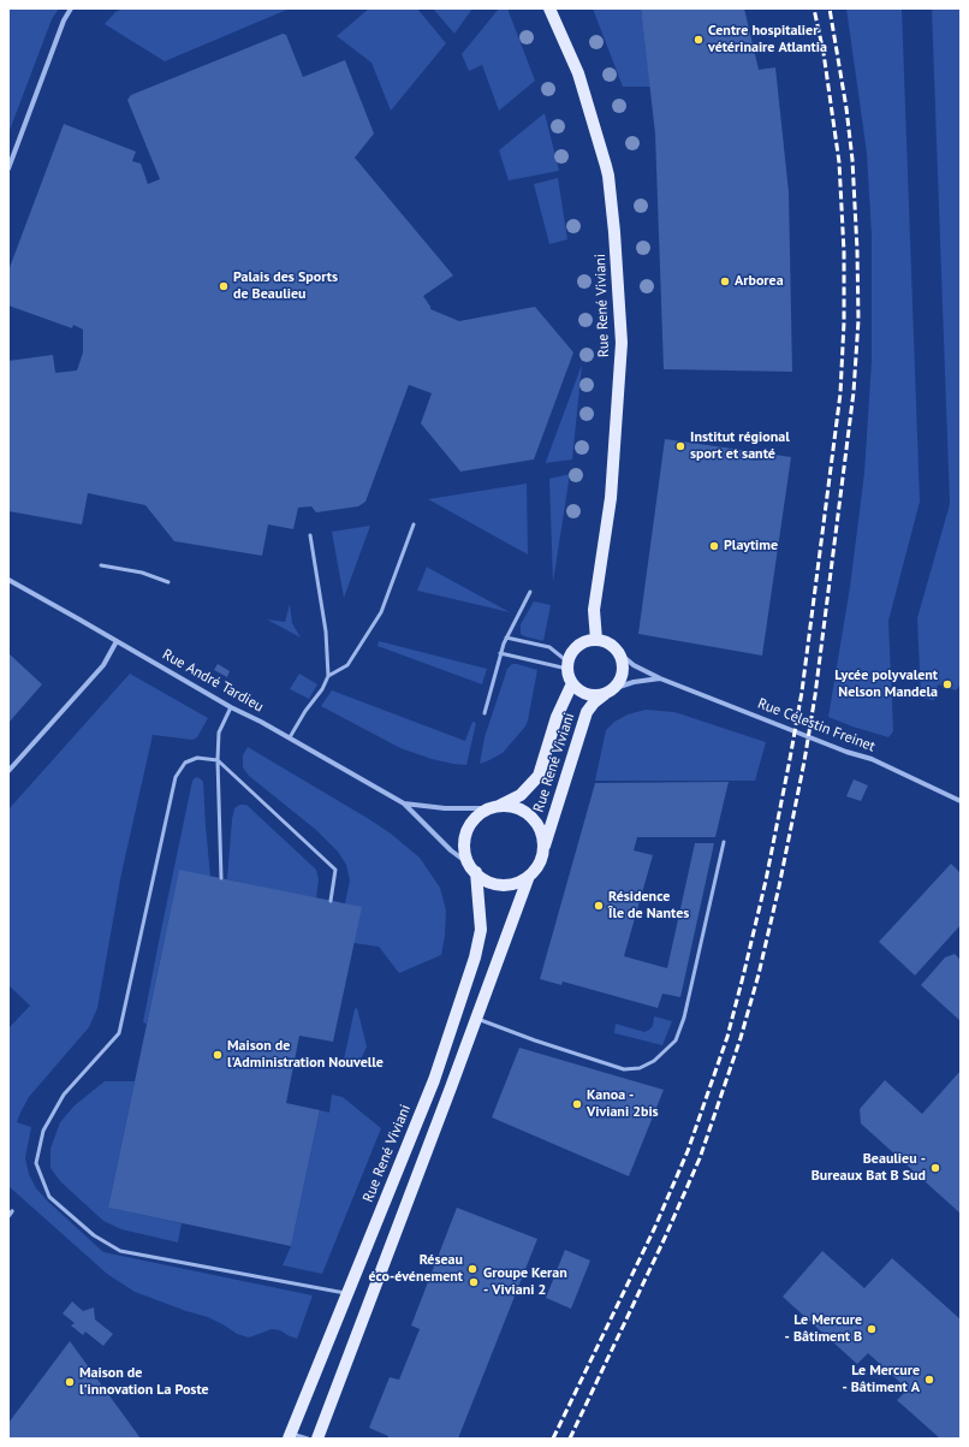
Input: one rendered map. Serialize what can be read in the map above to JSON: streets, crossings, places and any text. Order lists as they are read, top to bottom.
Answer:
{
  "streets": {
    "main road": ["Rue René Viviani"],
    "street": ["Rue André Tardieu", "Rue Célestin Freinet"]
  },
  "crossings": [
    ["Rue René Viviani", "Rue André Tardieu"],
    ["Rue René Viviani", "Rue Célestin Freinet"]
  ],
  "places": [
    "Centre hospitalier vétérinaire Atlantia",
    "Arborea",
    "Palais des Sports de Beaulieu",
    "Institut régional sport et santé",
    "Playtime",
    "Lycée polyvalent Nelson Mandela",
    "Résidence Île de Nantes",
    "Maison de l'Administration Nouvelle",
    "Kanoa - Viviani 2bis",
    "Beaulieu - Bureaux Bat B Sud",
    "Réseau éco-événement",
    "Groupe Keran - Viviani 2",
    "Le Mercure - Bâtiment B",
    "Le Mercure - Bâtiment A",
    "Maison de l'innovation La Poste"
  ]
}
